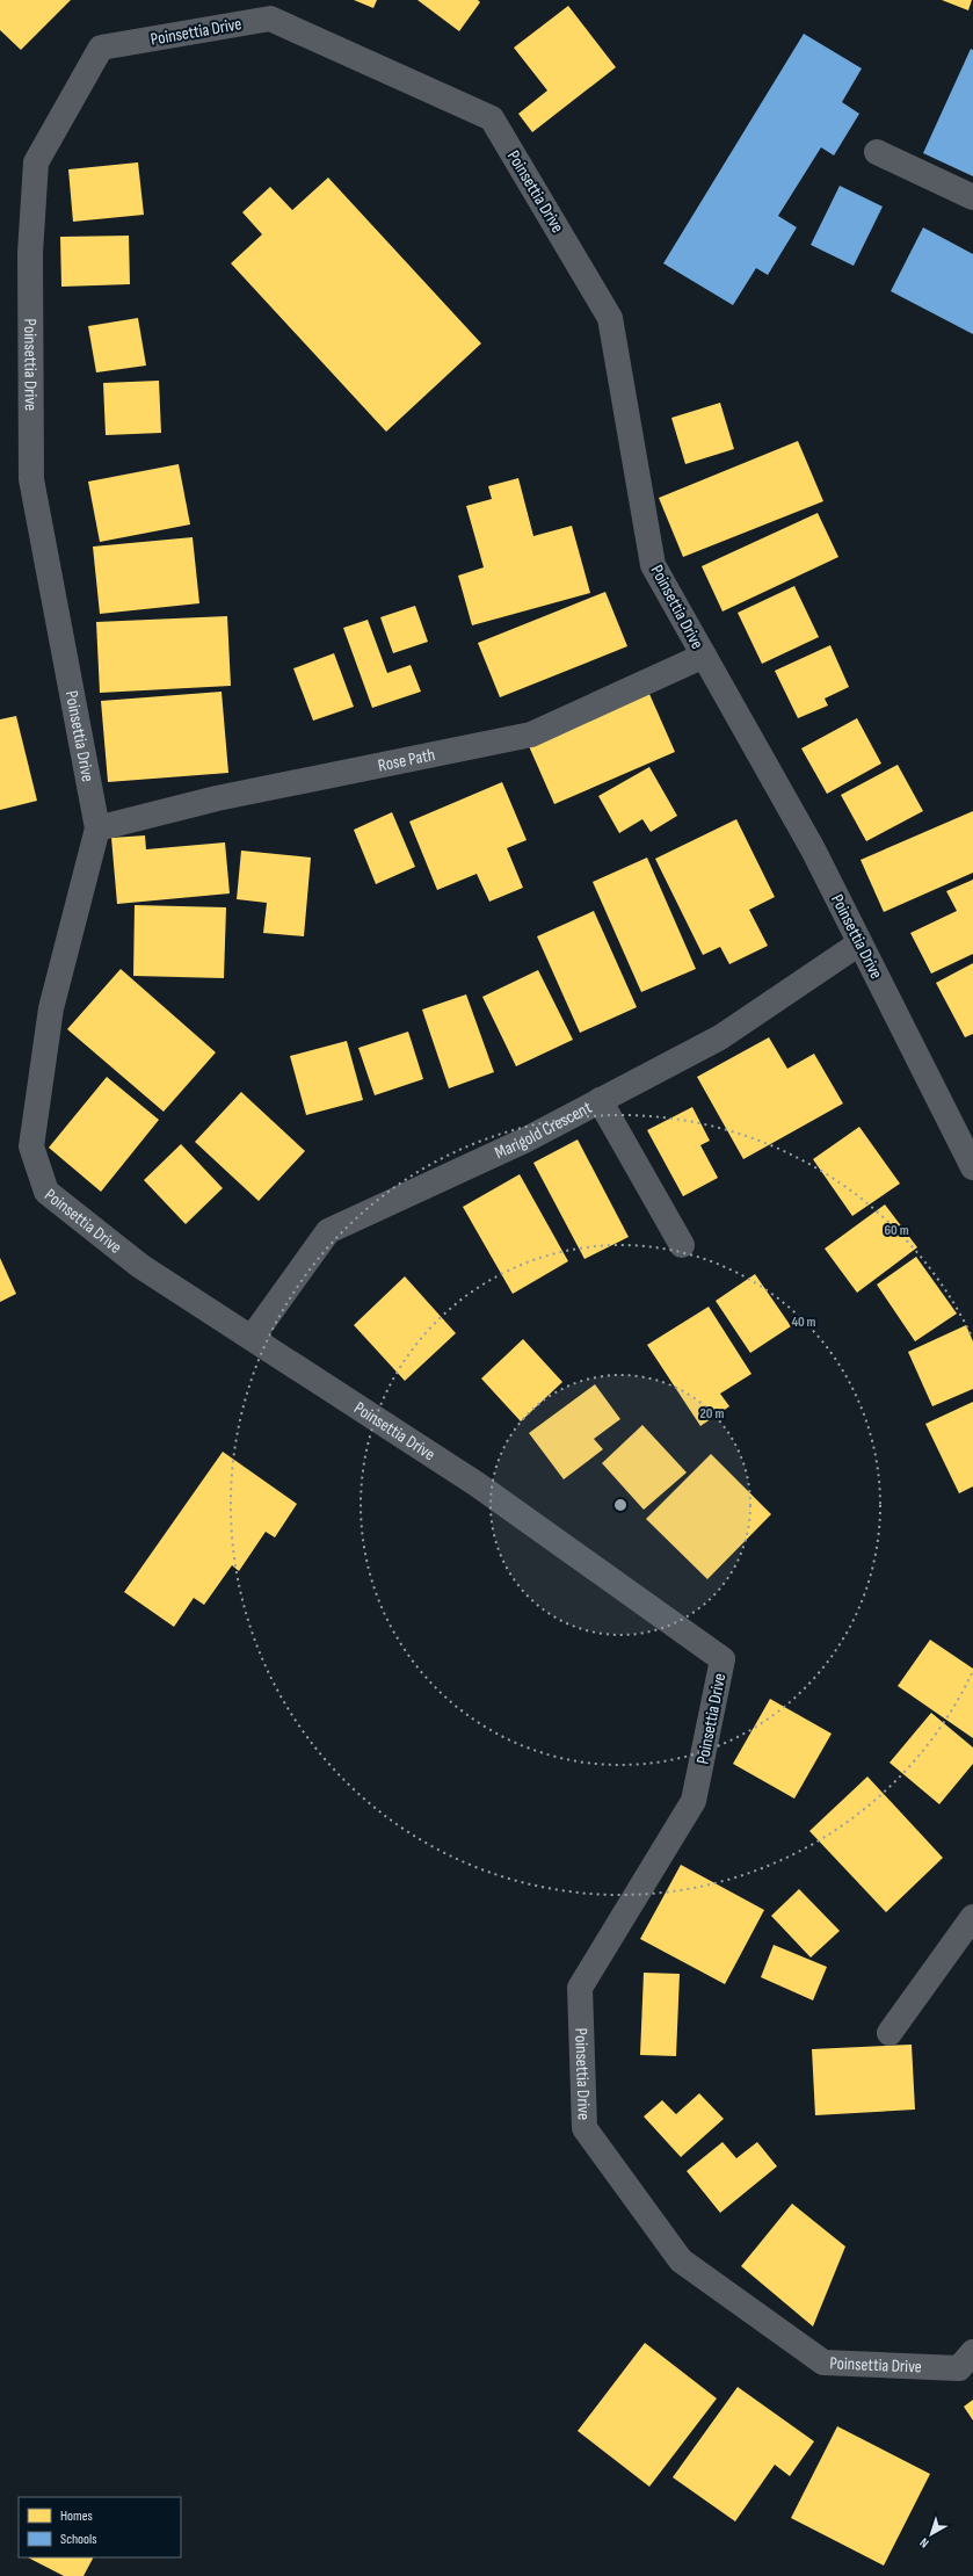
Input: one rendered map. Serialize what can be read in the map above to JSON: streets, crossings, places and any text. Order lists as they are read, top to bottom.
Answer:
{
  "streets": {
    "street": ["Poinsettia Drive", "Rose Path", "Marigold Crescent"]
  },
  "crossings": [
    ["Poinsettia Drive", "Rose Path"],
    ["Poinsettia Drive", "Marigold Crescent"]
  ],
  "legend": ["Homes", "Schools"],
  "north": "bottom left",
  "rings": ["60 m", "40 m", "20 m"]
}
